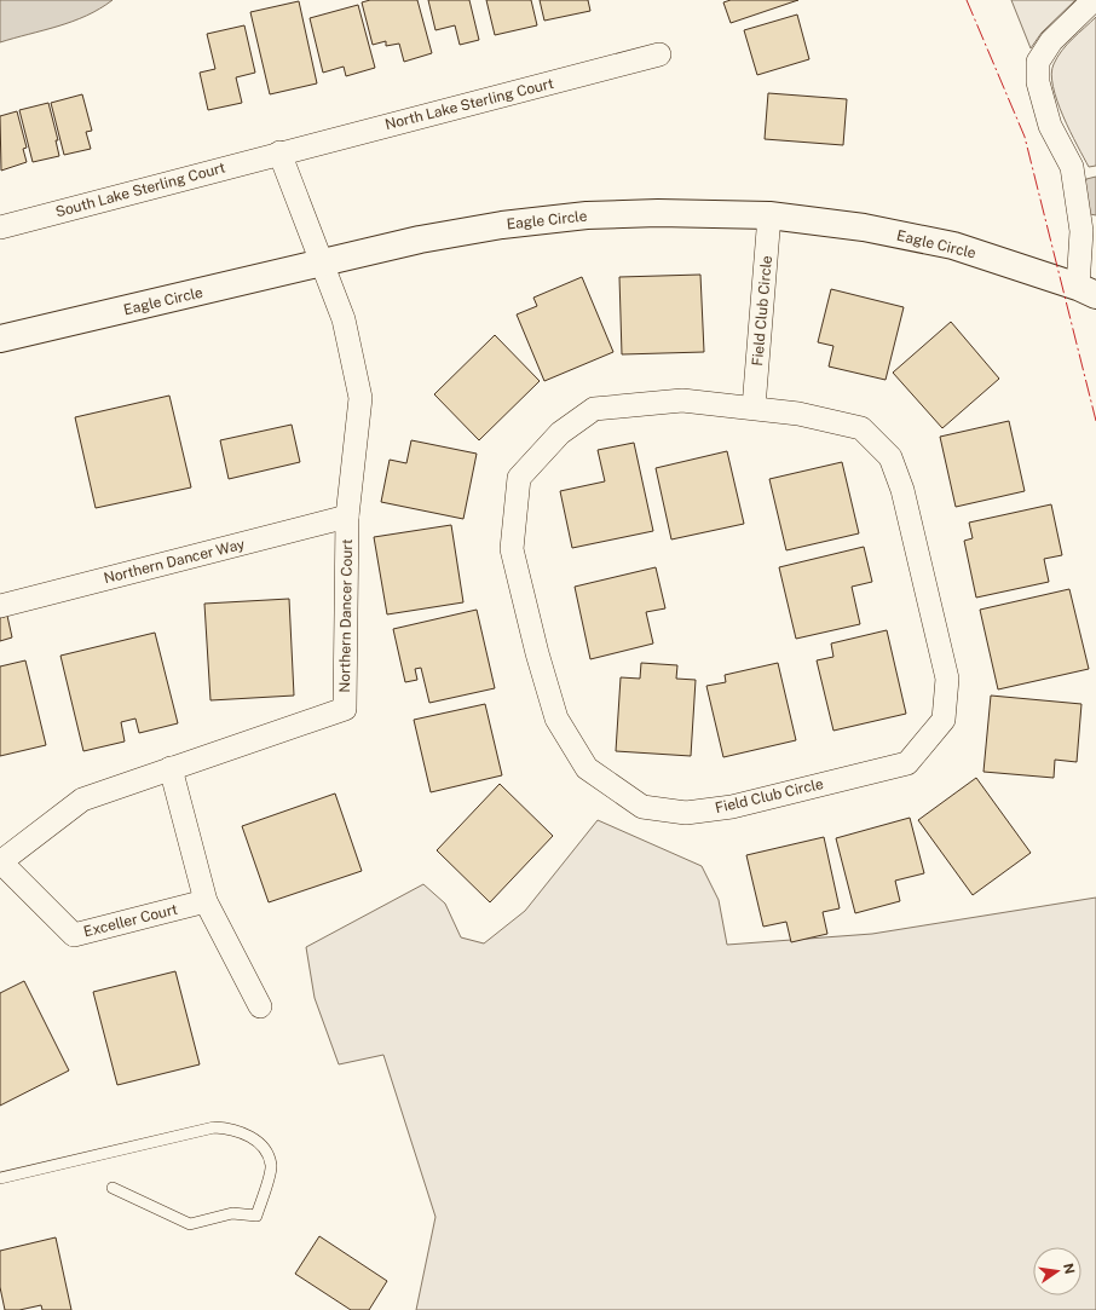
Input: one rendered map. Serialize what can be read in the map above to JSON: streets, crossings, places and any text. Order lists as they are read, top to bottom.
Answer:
{
  "streets": {
    "street": [
      "North Lake Sterling Court",
      "South Lake Sterling Court",
      "Eagle Circle",
      "Field Club Circle",
      "Northern Dancer Way",
      "Northern Dancer Court",
      "Exceller Court"
    ]
  },
  "crossings": [
    ["North Lake Sterling Court", "South Lake Sterling Court"],
    ["North Lake Sterling Court", "Northern Dancer Court"],
    ["South Lake Sterling Court", "Northern Dancer Court"],
    ["Eagle Circle", "Field Club Circle"],
    ["Eagle Circle", "Northern Dancer Court"],
    ["Northern Dancer Way", "Northern Dancer Court"],
    ["Northern Dancer Court", "Exceller Court"]
  ],
  "north": "right"
}
